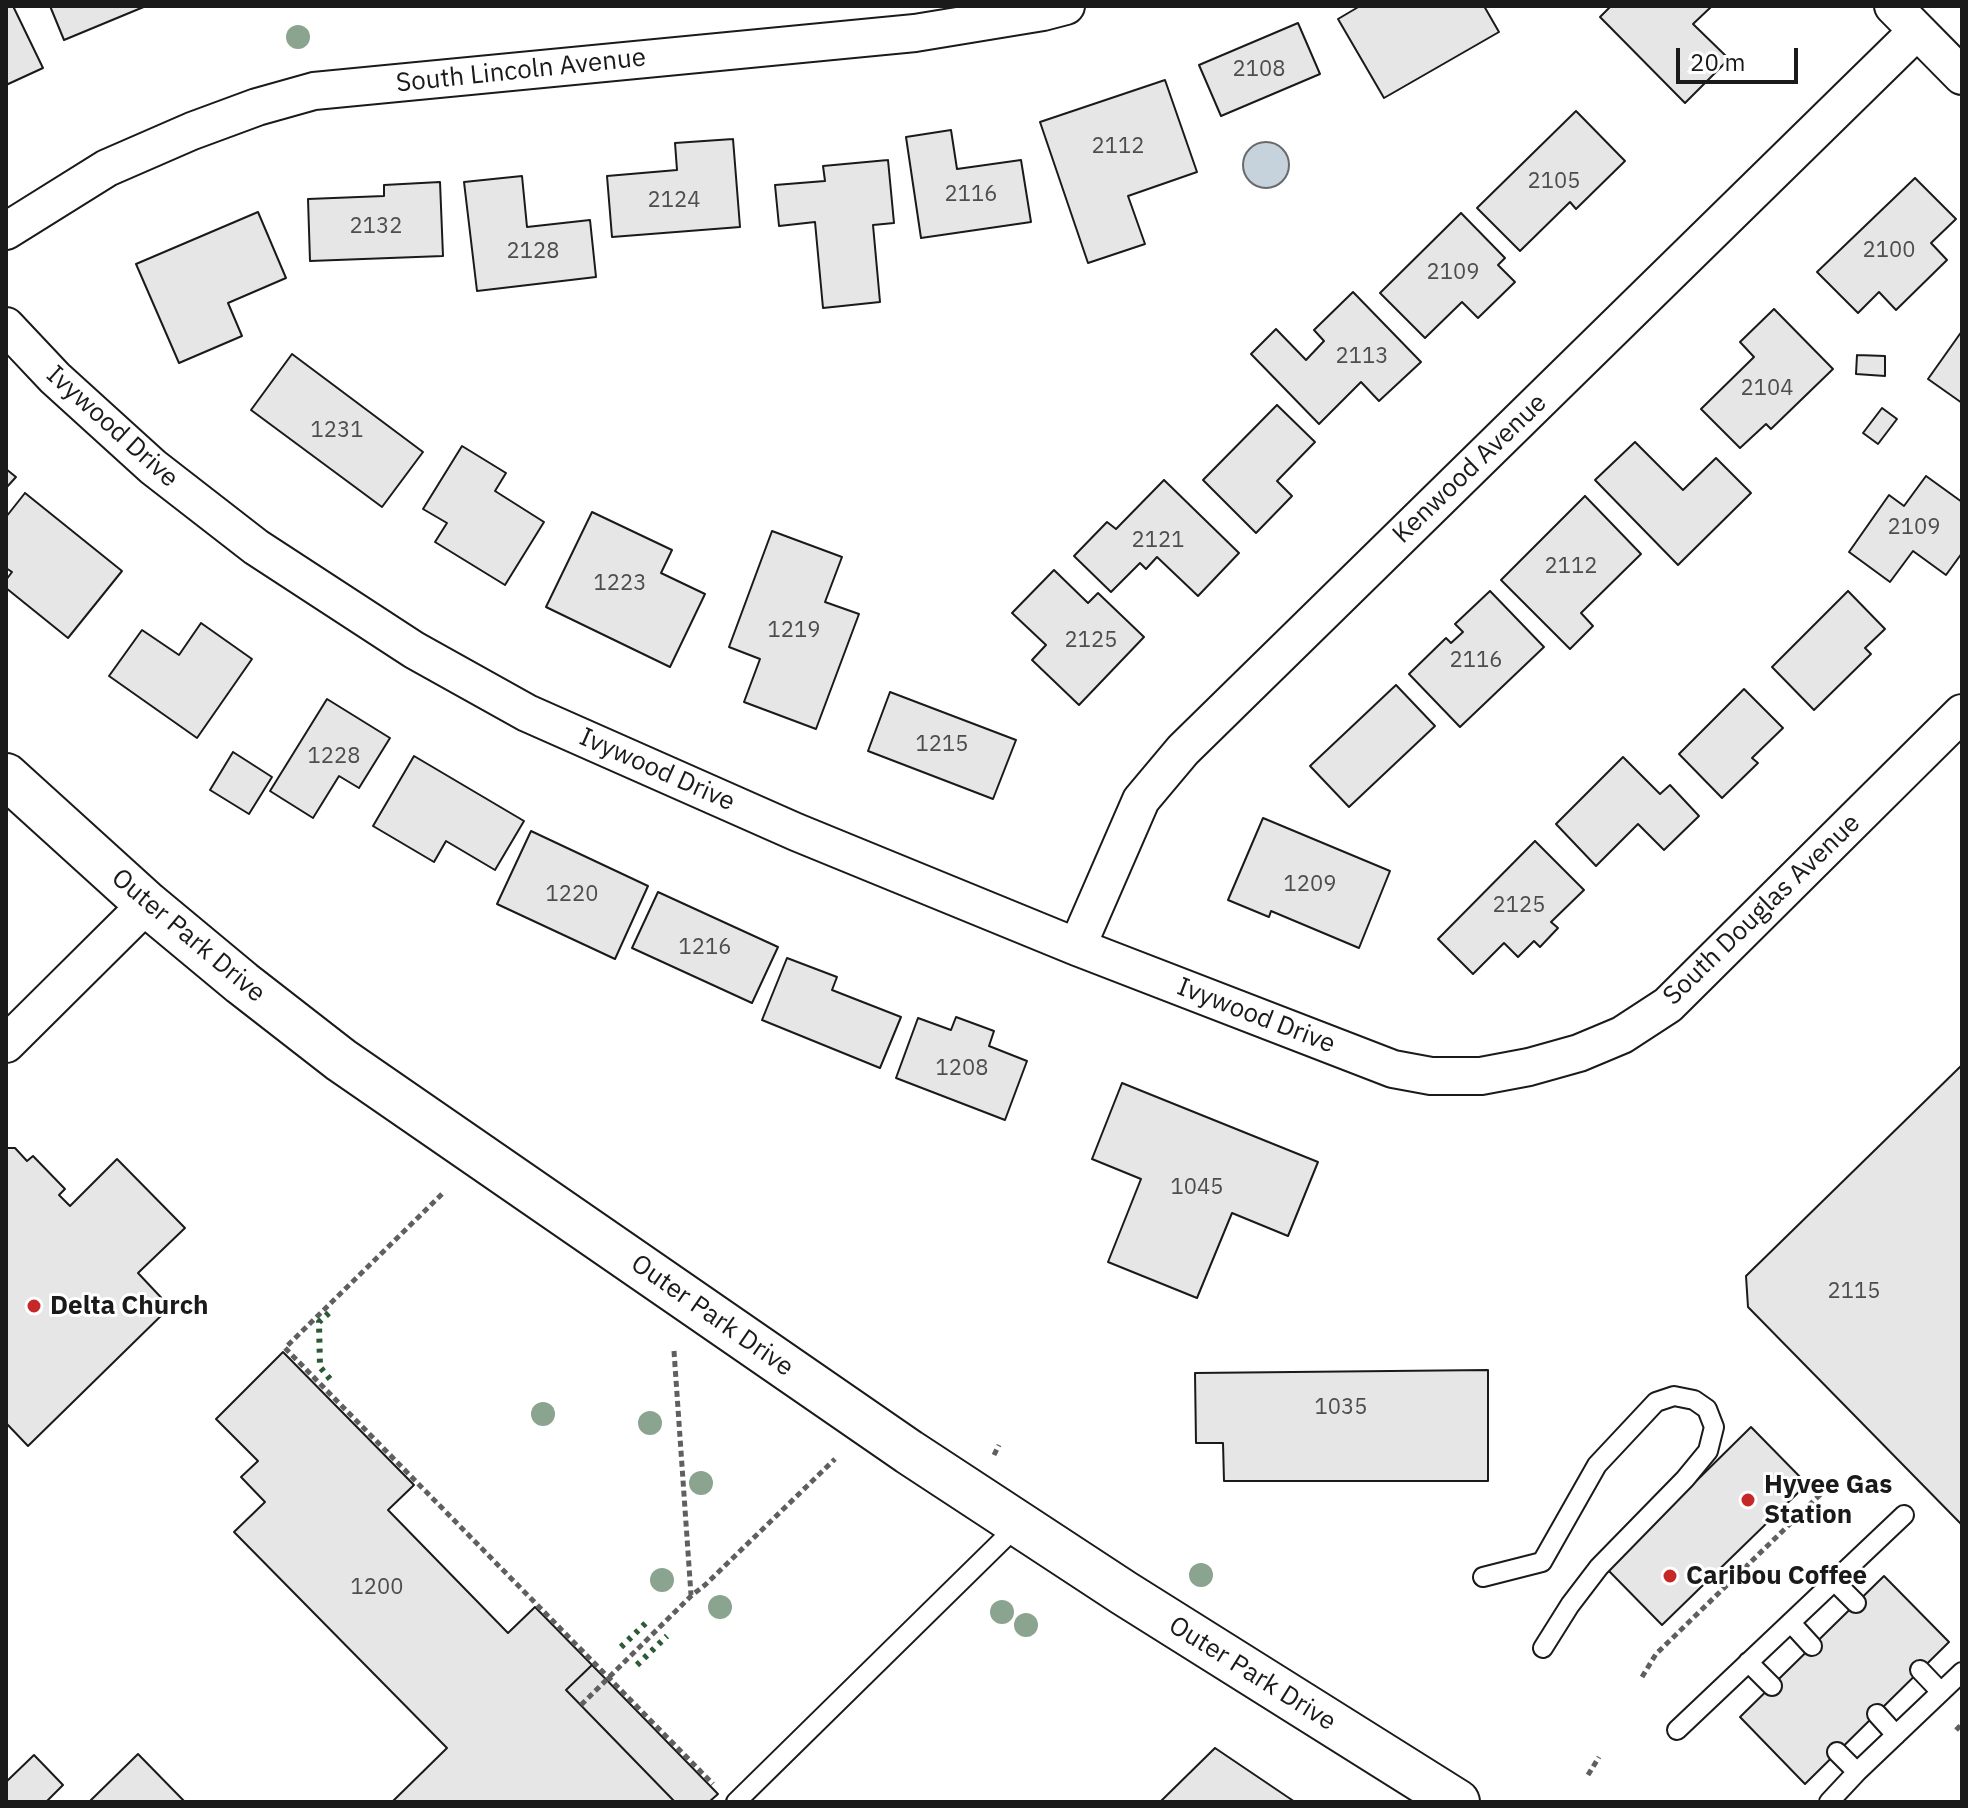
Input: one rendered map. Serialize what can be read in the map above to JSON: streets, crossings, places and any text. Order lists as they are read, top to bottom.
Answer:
{
  "streets": {
    "street": [
      "South Lincoln Avenue",
      "Ivywood Drive",
      "Kenwood Avenue",
      "South Douglas Avenue",
      "Outer Park Drive"
    ]
  },
  "crossings": [
    ["Ivywood Drive", "Kenwood Avenue"],
    ["Ivywood Drive", "South Douglas Avenue"]
  ],
  "places": ["Delta Church", "Hyvee Gas Station", "Caribou Coffee"],
  "house_numbers": [
    "2108",
    "2112",
    "2105",
    "2116",
    "2124",
    "2132",
    "2100",
    "2128",
    "2109",
    "2113",
    "2104",
    "1231",
    "2109",
    "2121",
    "2112",
    "1223",
    "1219",
    "2125",
    "2116",
    "1215",
    "1228",
    "1209",
    "1220",
    "2125",
    "1216",
    "1208",
    "1045",
    "2115",
    "1035",
    "1200"
  ],
  "scale_bar": "20 m"
}
